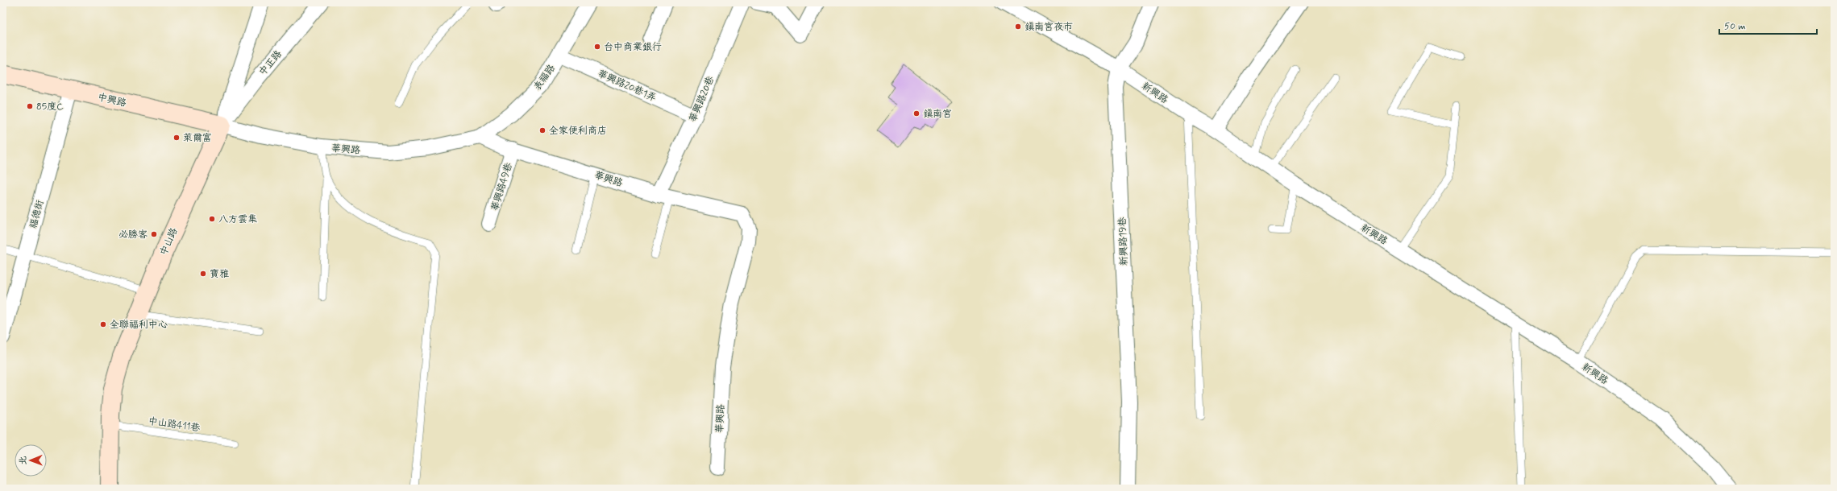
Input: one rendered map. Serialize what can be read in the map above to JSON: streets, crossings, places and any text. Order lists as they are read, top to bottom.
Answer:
{
  "streets": {
    "street": [
      "中正路",
      "表福路",
      "華興路20巷1弄",
      "新興路",
      "華興路20巷",
      "中興路",
      "華興路",
      "華興路49巷",
      "福德街",
      "中山路",
      "新興路19巷"
    ],
    "lane": ["中山路411巷"]
  },
  "crossings": [
    ["中正路", "中興路"],
    ["中正路", "華興路"],
    ["中正路", "中山路"],
    ["表福路", "華興路20巷1弄"],
    ["表福路", "華興路"],
    ["華興路20巷1弄", "華興路20巷"],
    ["新興路", "新興路19巷"],
    ["華興路20巷", "華興路"],
    ["中興路", "華興路"],
    ["中興路", "福德街"],
    ["中興路", "中山路"],
    ["華興路", "華興路49巷"],
    ["華興路", "中山路"],
    ["中山路", "中山路411巷"]
  ],
  "places": [
    "鎮南宮夜市",
    "台中商業銀行",
    "85度C",
    "鎮南宮",
    "全家便利商店",
    "萊爾富",
    "八方雲集",
    "必勝客",
    "寶雅",
    "全聯福利中心"
  ],
  "scale_bar": "50 m",
  "north": "left"
}
